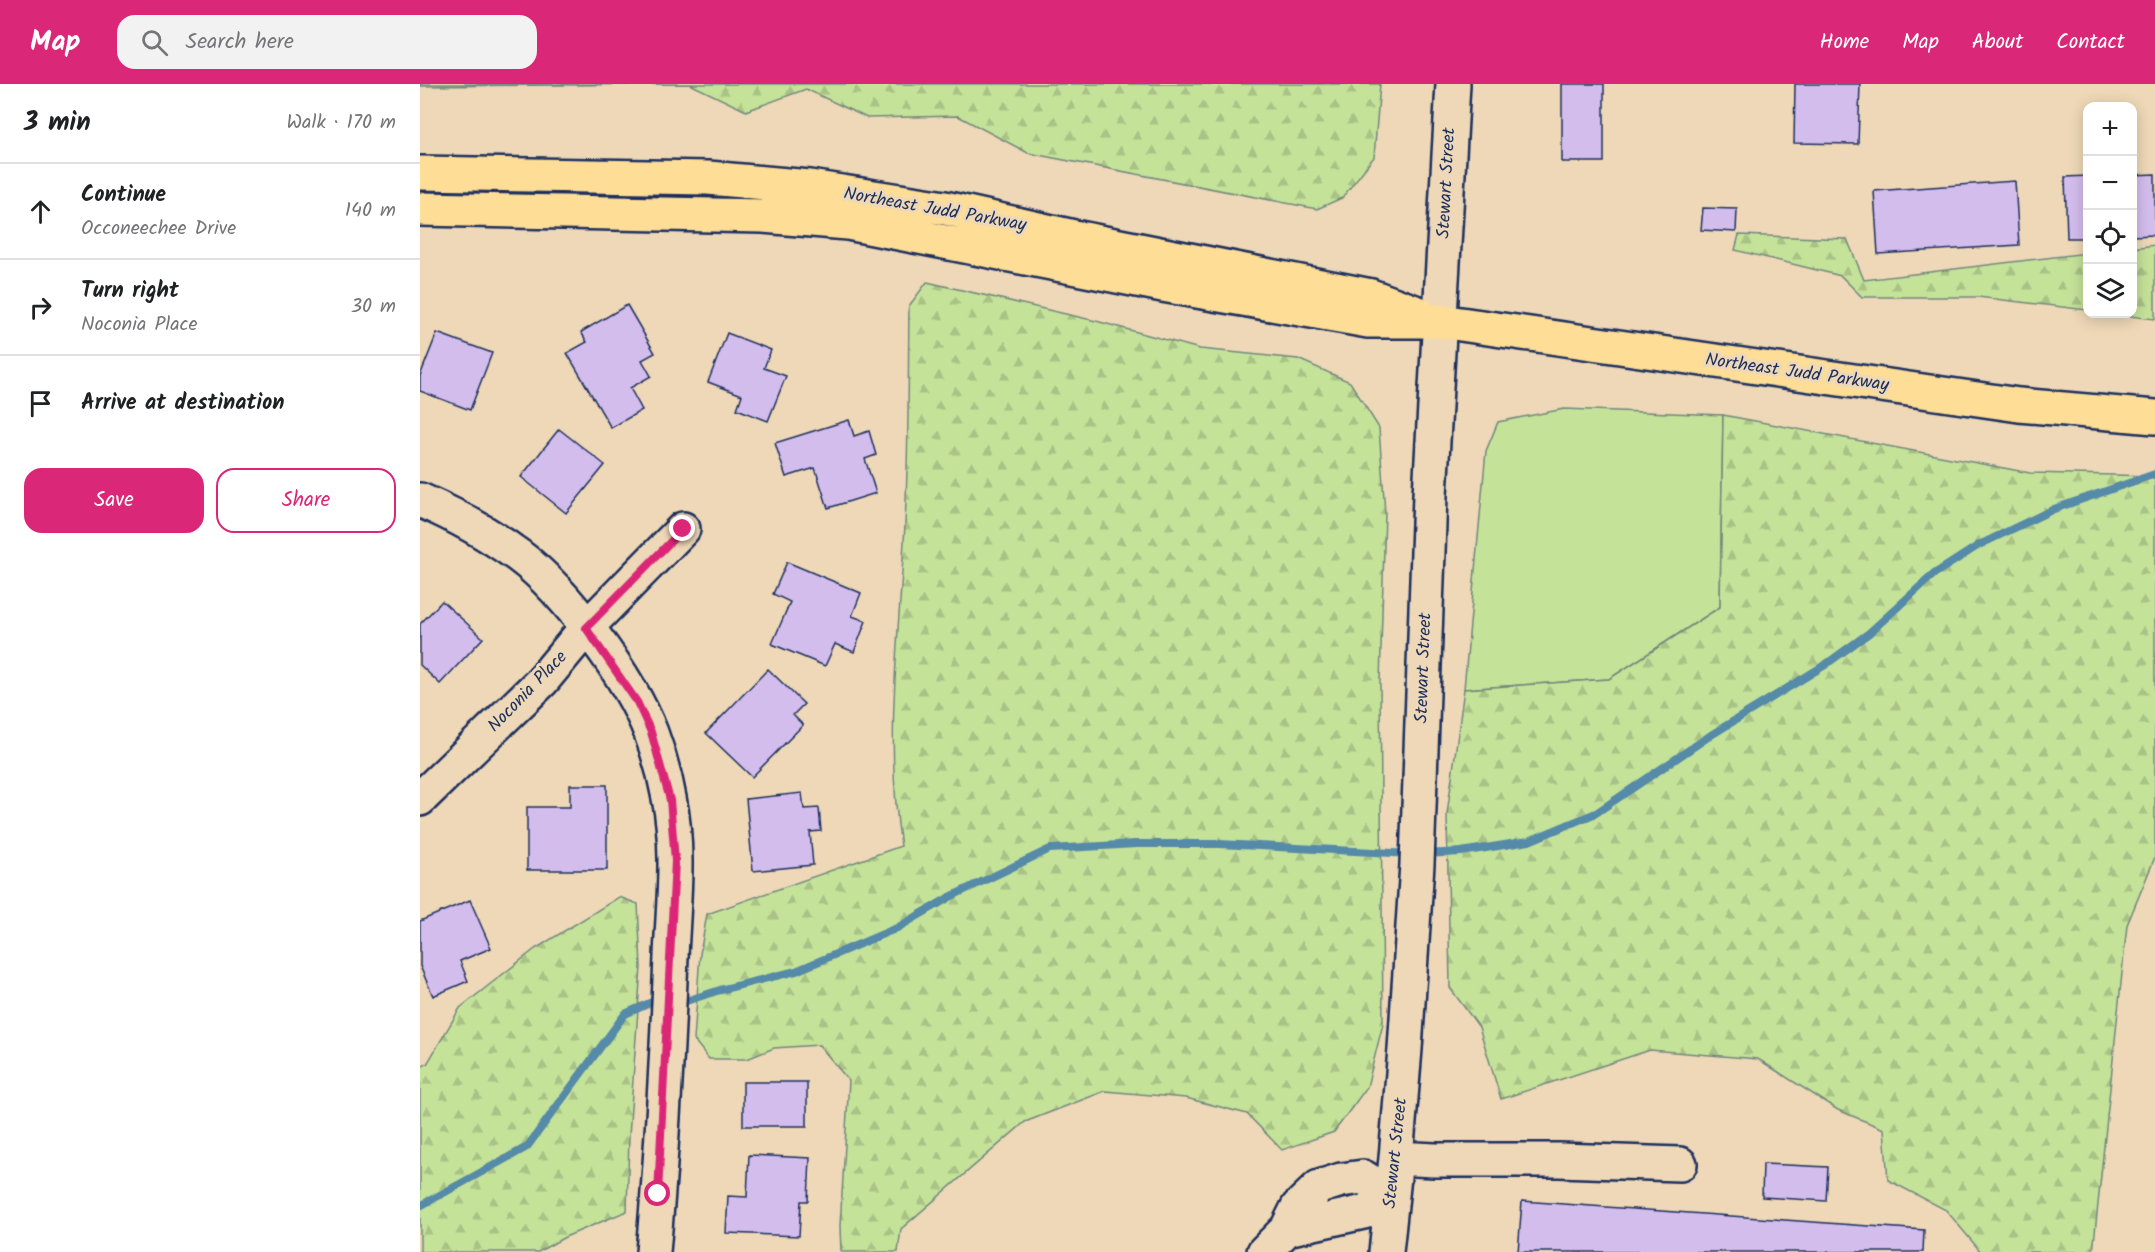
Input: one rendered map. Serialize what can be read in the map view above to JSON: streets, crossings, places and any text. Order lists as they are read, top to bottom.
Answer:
{
  "streets": {
    "highway": ["Northeast Judd Parkway"],
    "street": ["Stewart Street", "Noconia Place"]
  },
  "crossings": [
    ["Stewart Street", "Northeast Judd Parkway"]
  ],
  "page": {
    "header": "Map",
    "search": "Search here",
    "nav": [
      "Home",
      "Map",
      "About",
      "Contact"
    ],
    "heading": ["3 min", "Walk · 170 m"],
    "map_buttons": ["+", "−"],
    "list": [
      ["Continue", "Occoneechee Drive", "140 m"],
      ["Turn right", "Noconia Place", "30 m"],
      "Arrive at destination"
    ],
    "buttons": ["Save", "Share"]
  }
}
